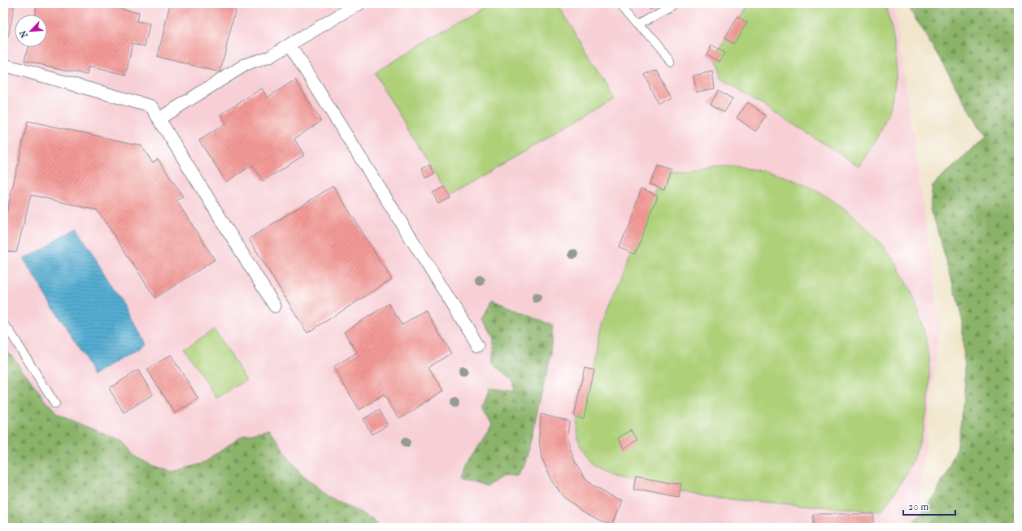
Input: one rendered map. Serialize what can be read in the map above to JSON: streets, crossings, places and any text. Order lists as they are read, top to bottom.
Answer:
{
  "scale_bar": "20 m",
  "north": "bottom left"
}
